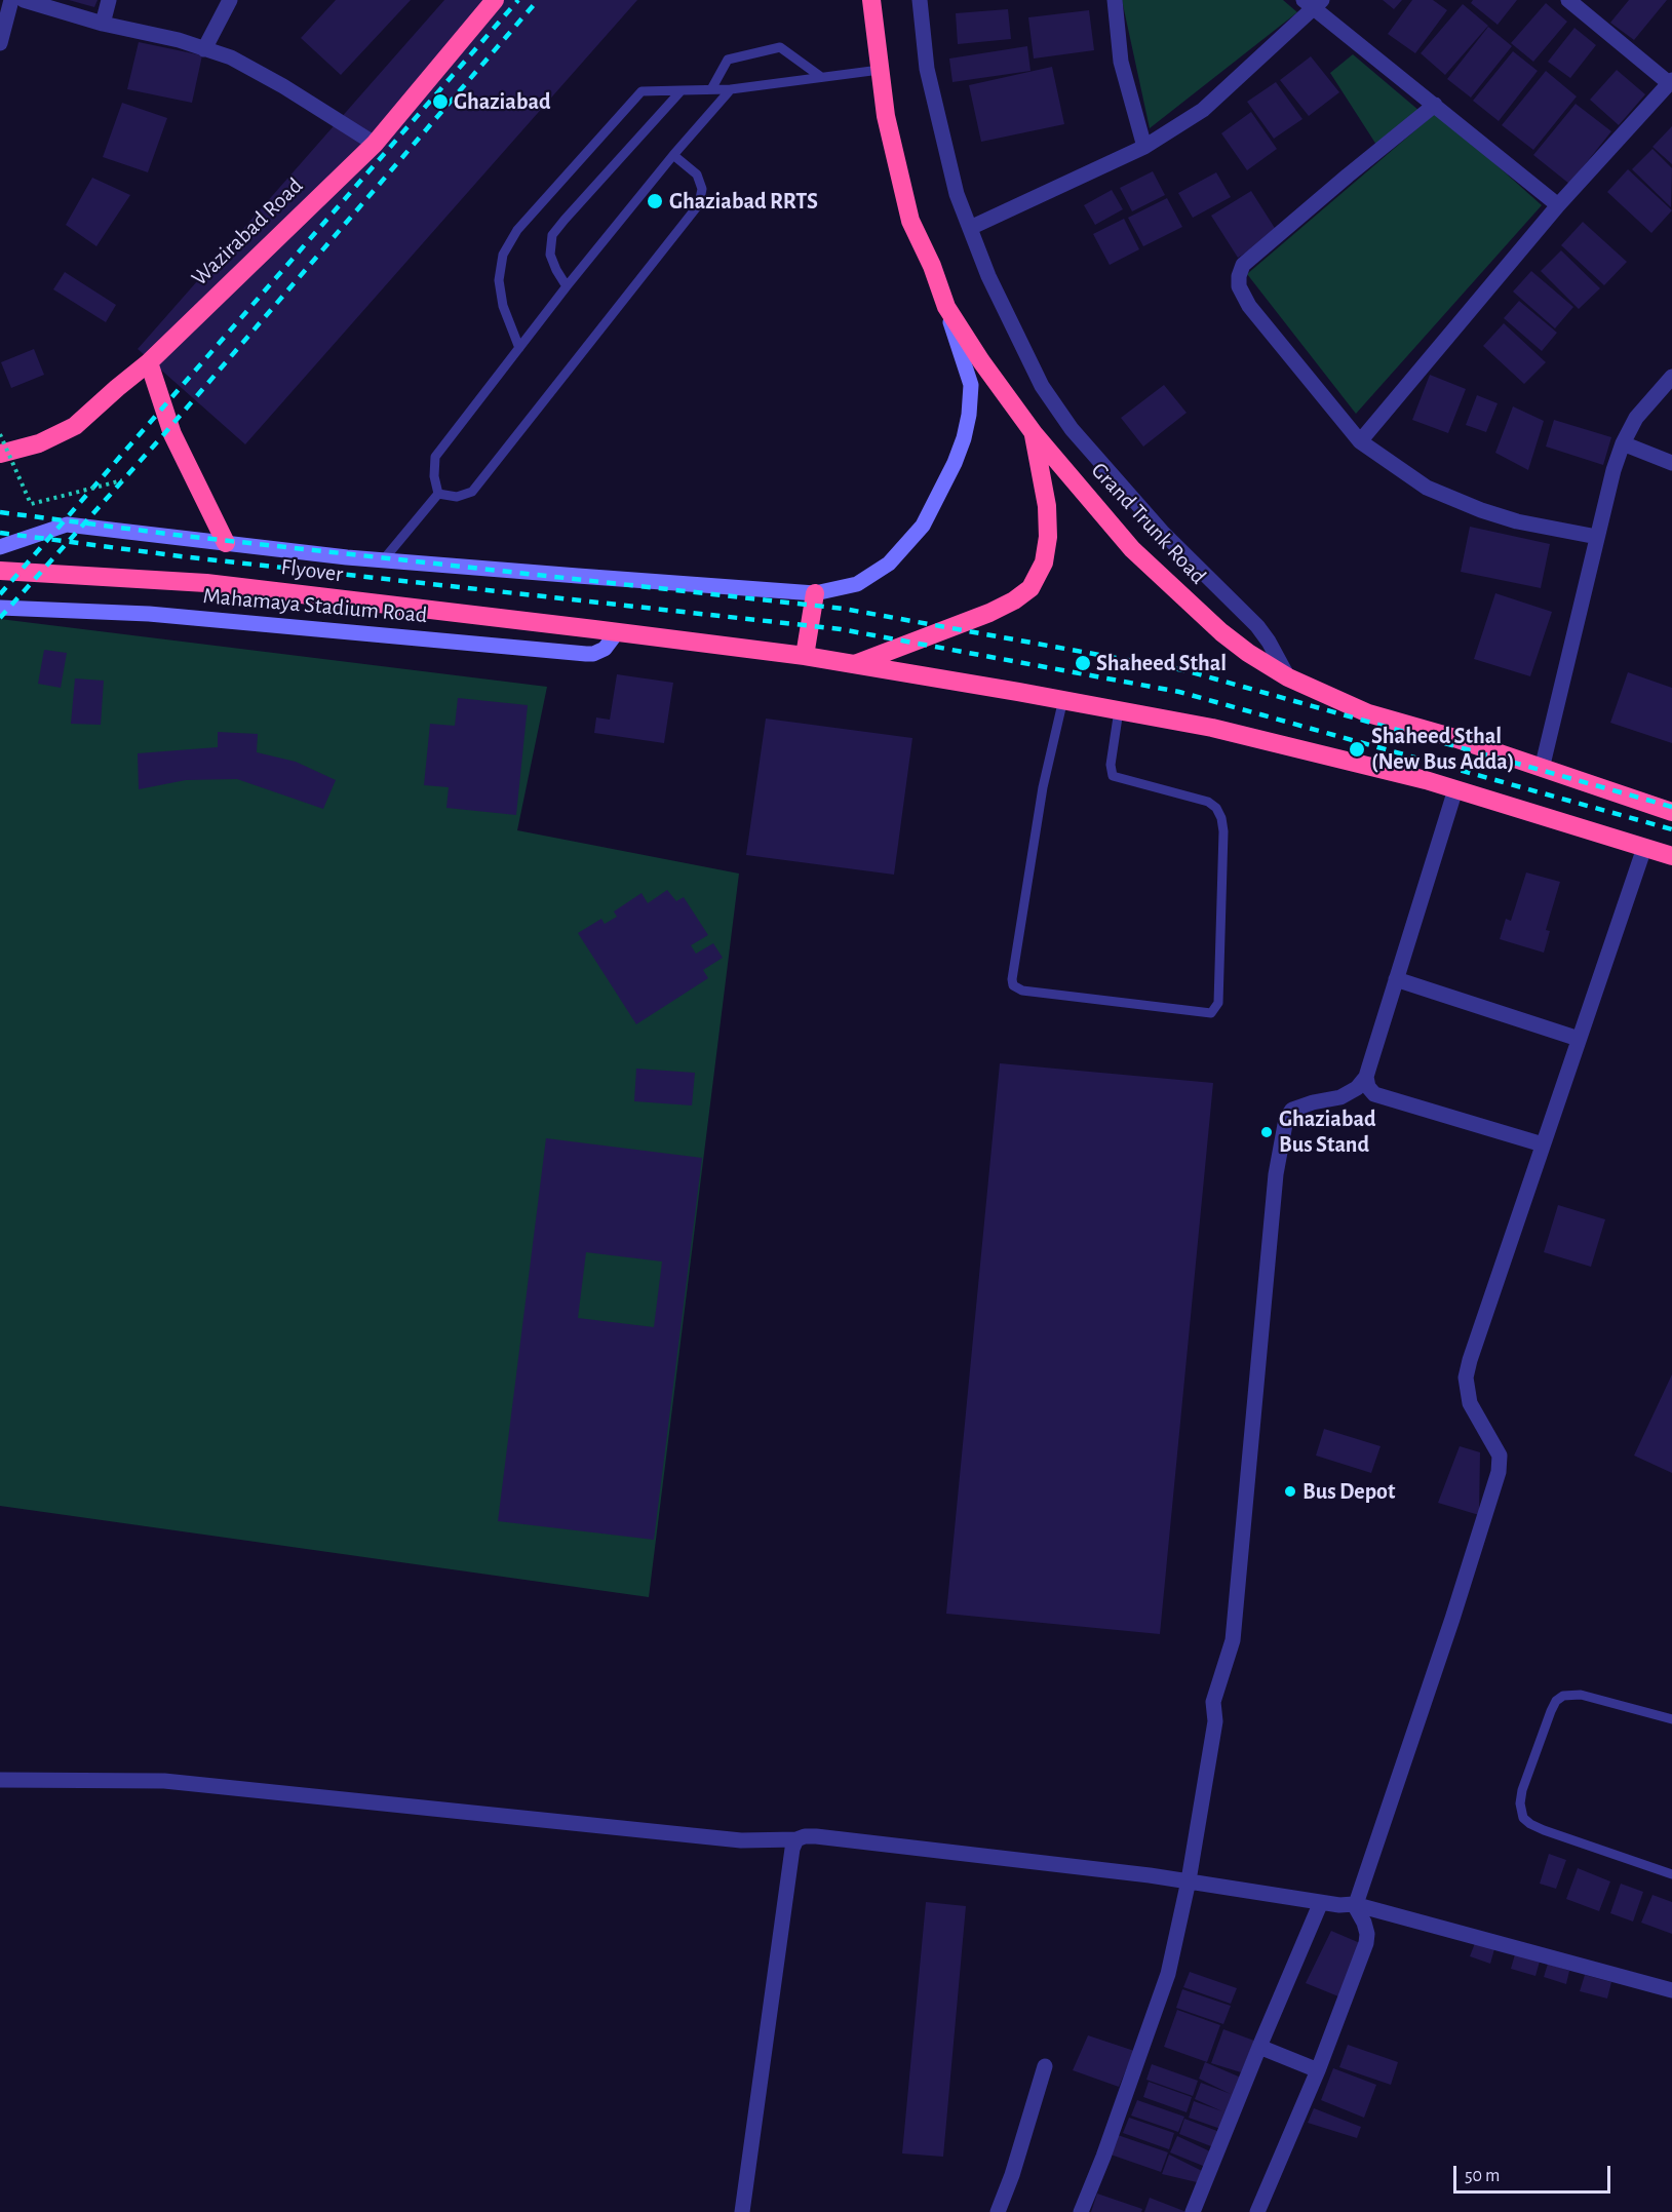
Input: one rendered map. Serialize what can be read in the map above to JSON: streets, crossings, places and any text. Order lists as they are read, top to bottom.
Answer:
{
  "streets": {
    "highway": ["Wazirabad Road", "Grand Trunk Road", "Flyover"],
    "main road": ["Mahamaya Stadium Road"]
  },
  "crossings": [
    ["Flyover", "Mahamaya Stadium Road"]
  ],
  "places": [
    "Ghaziabad",
    "Ghaziabad RRTS",
    "Shaheed Sthal",
    "Shaheed Sthal (New Bus Adda)",
    "Ghaziabad Bus Stand",
    "Bus Depot"
  ],
  "scale_bar": "50 m"
}
